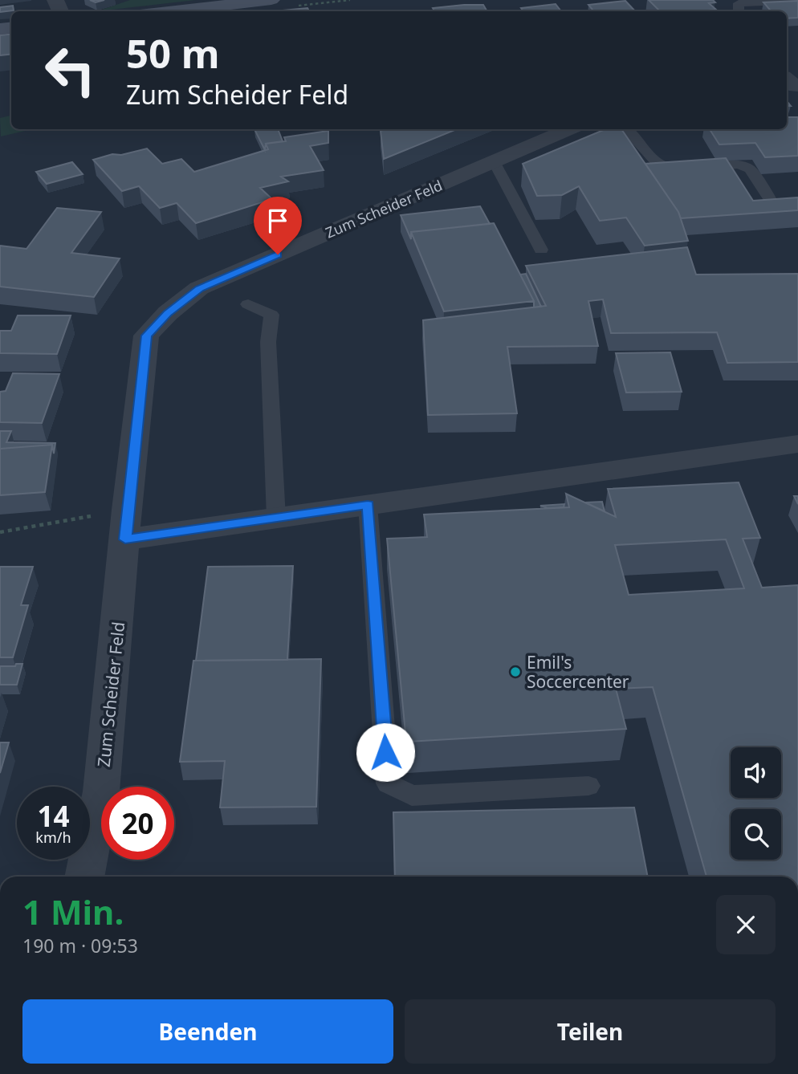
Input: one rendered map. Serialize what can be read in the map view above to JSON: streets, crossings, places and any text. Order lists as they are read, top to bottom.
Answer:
{
  "streets": {
    "street": ["Zum Scheider Feld"]
  },
  "places": ["Emil's Soccercenter"],
  "page": {
    "turn": ["50 m", "Zum Scheider Feld"],
    "speed": "14 km/h",
    "limit": "20",
    "heading": ["1 Min.", "190 m · 09:53"],
    "buttons": ["Beenden", "Teilen"]
  }
}
